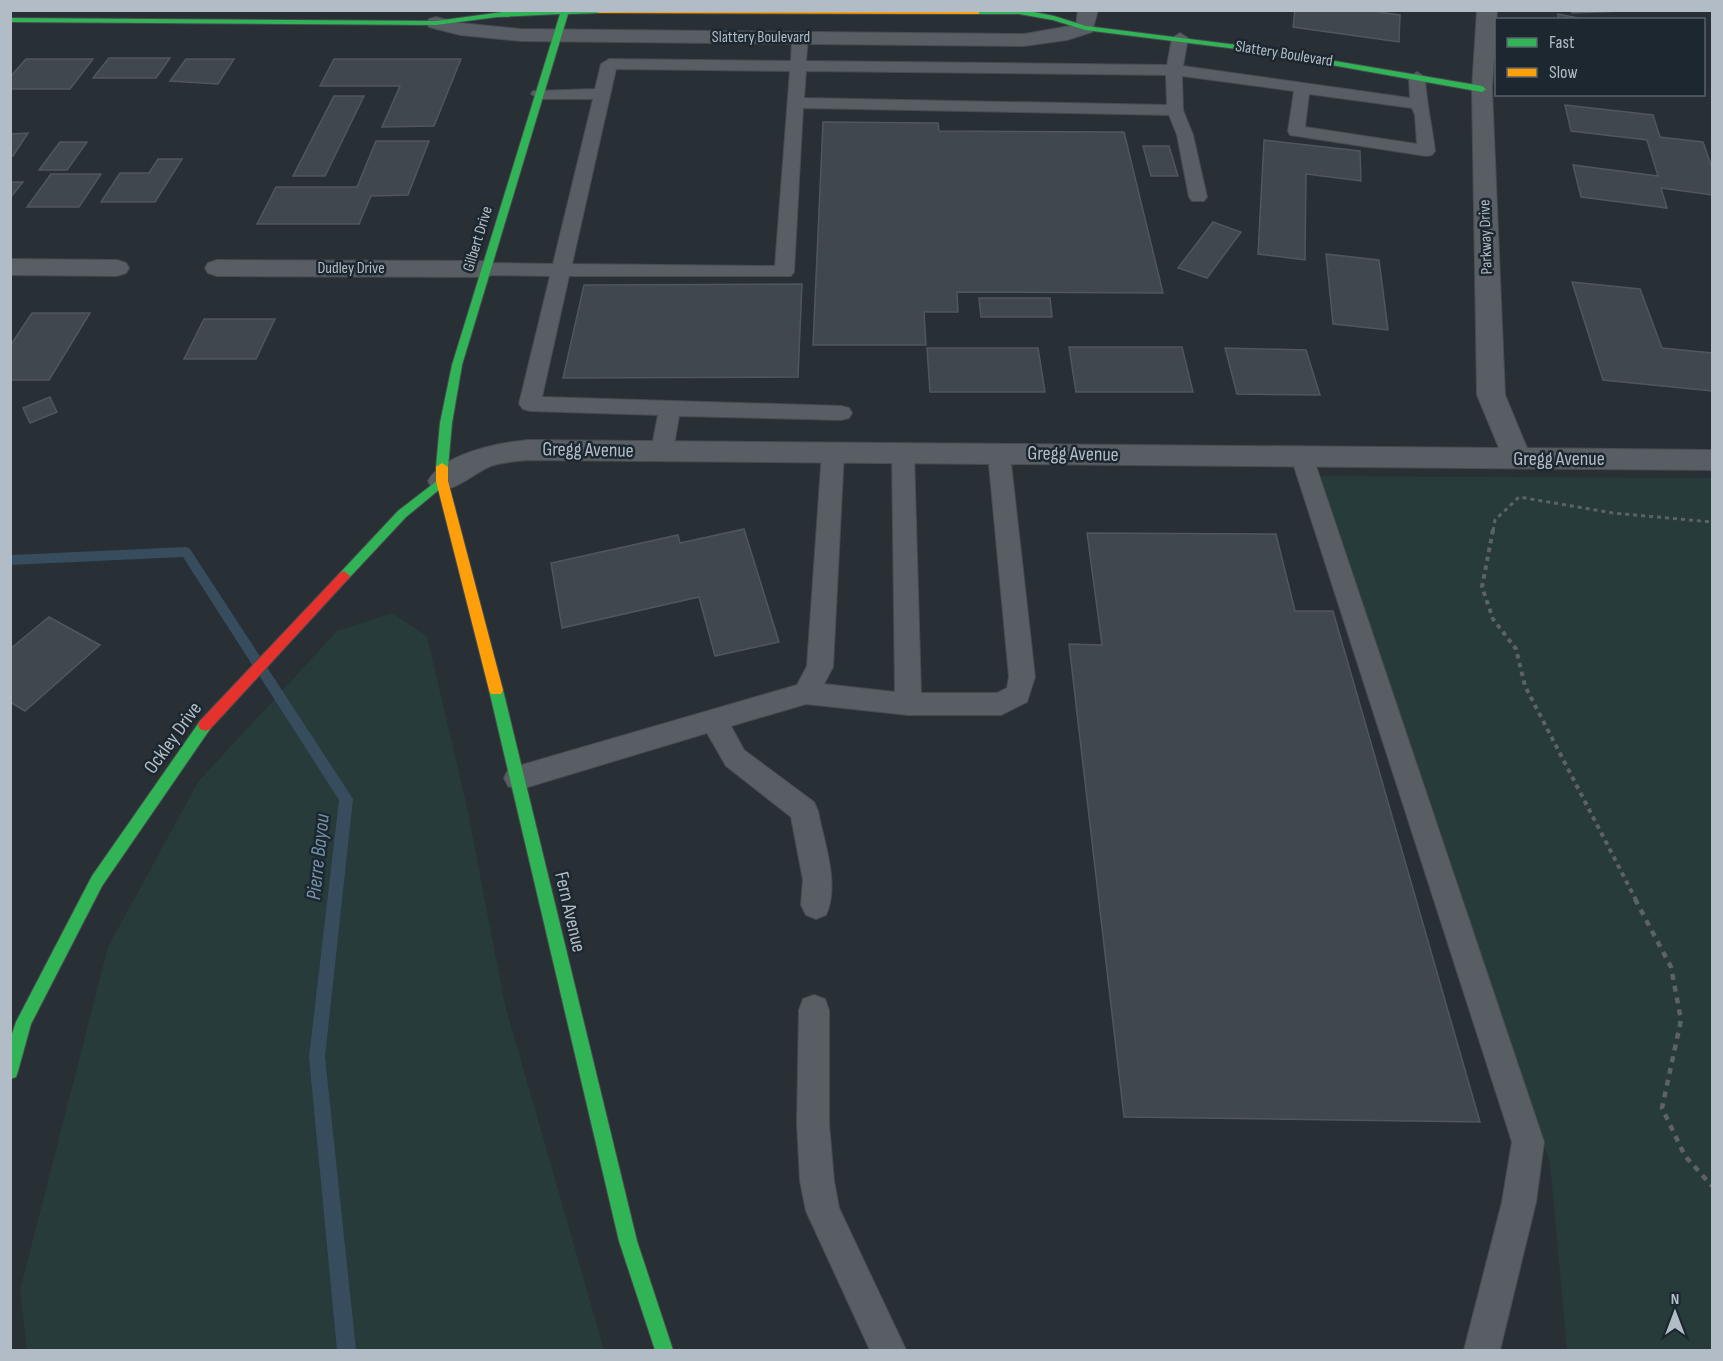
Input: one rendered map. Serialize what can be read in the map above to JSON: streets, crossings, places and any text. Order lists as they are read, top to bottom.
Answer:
{
  "streets": {
    "street": [
      "Slattery Boulevard",
      "Parkway Drive",
      "Gilbert Drive",
      "Dudley Drive",
      "Gregg Avenue",
      "Ockley Drive",
      "Fern Avenue"
    ]
  },
  "crossings": [
    ["Slattery Boulevard", "Parkway Drive"],
    ["Slattery Boulevard", "Gilbert Drive"],
    ["Parkway Drive", "Gregg Avenue"],
    ["Gilbert Drive", "Dudley Drive"],
    ["Gilbert Drive", "Gregg Avenue"],
    ["Gilbert Drive", "Ockley Drive"],
    ["Gilbert Drive", "Fern Avenue"],
    ["Gregg Avenue", "Ockley Drive"],
    ["Gregg Avenue", "Fern Avenue"],
    ["Ockley Drive", "Fern Avenue"]
  ],
  "water": ["Pierre Bayou"],
  "legend": ["Fast", "Slow"],
  "north": "top"
}
